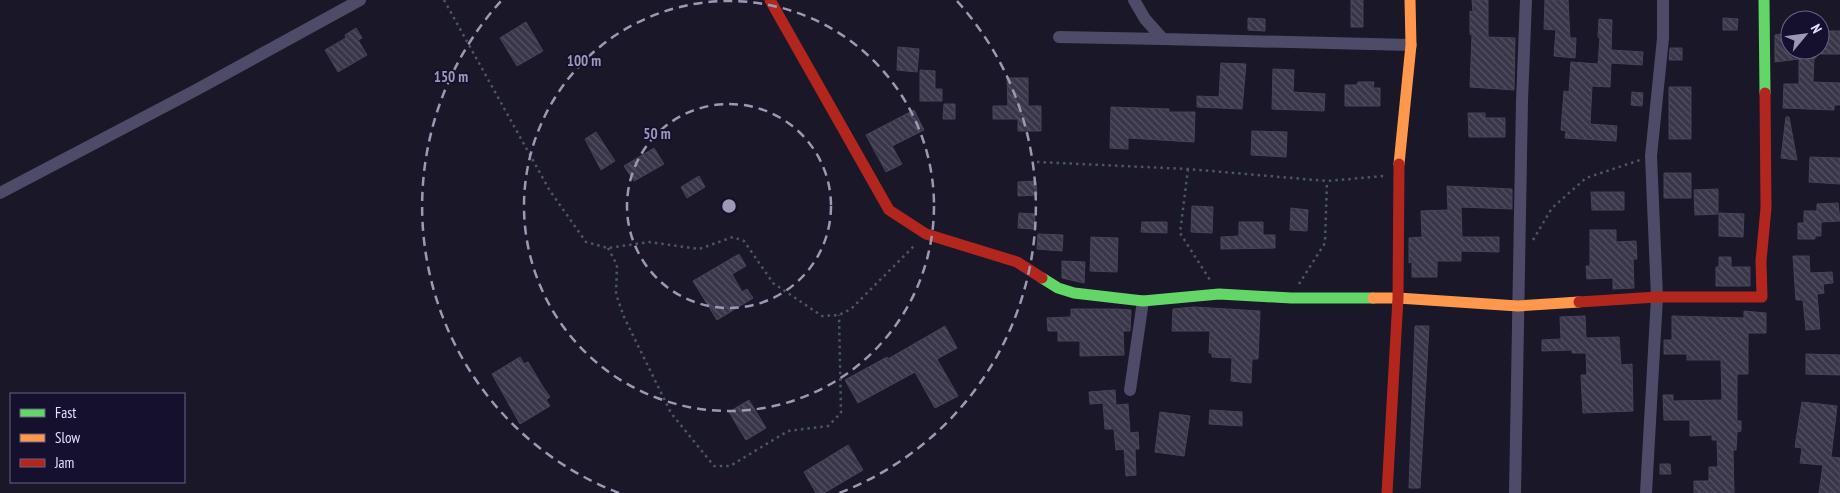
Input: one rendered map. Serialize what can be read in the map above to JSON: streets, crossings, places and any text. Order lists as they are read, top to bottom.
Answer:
{
  "legend": ["Fast", "Slow", "Jam"],
  "north": "top right",
  "rings": ["100 m", "150 m", "50 m"]
}
